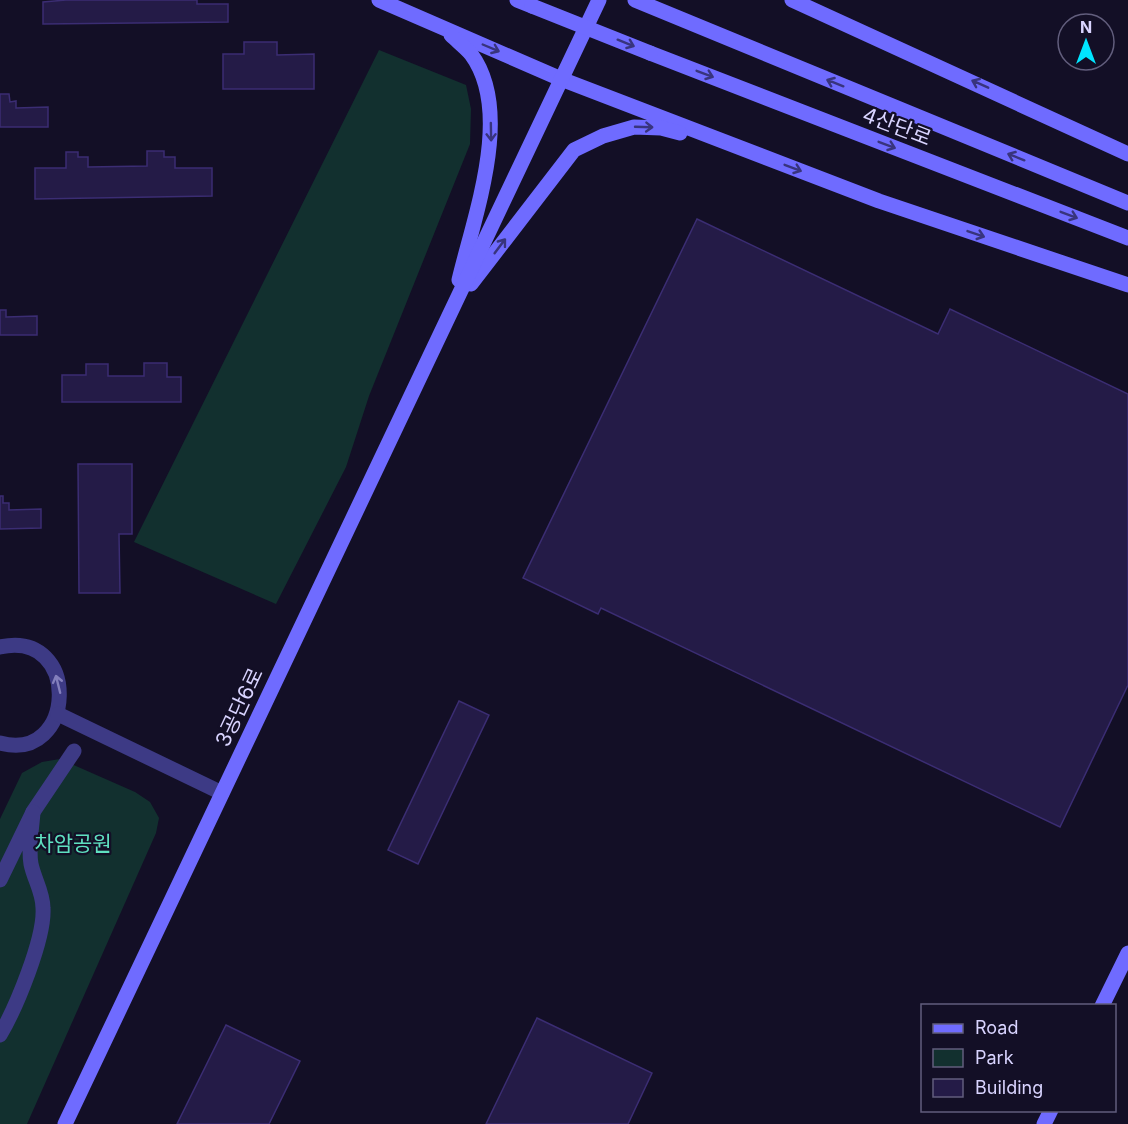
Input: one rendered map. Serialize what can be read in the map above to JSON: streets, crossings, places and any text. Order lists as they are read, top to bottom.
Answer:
{
  "streets": {
    "main road": ["4산단로", "3공단6로"]
  },
  "parks": ["차암공원"],
  "legend": ["Road", "Park", "Building"],
  "north": "top"
}
